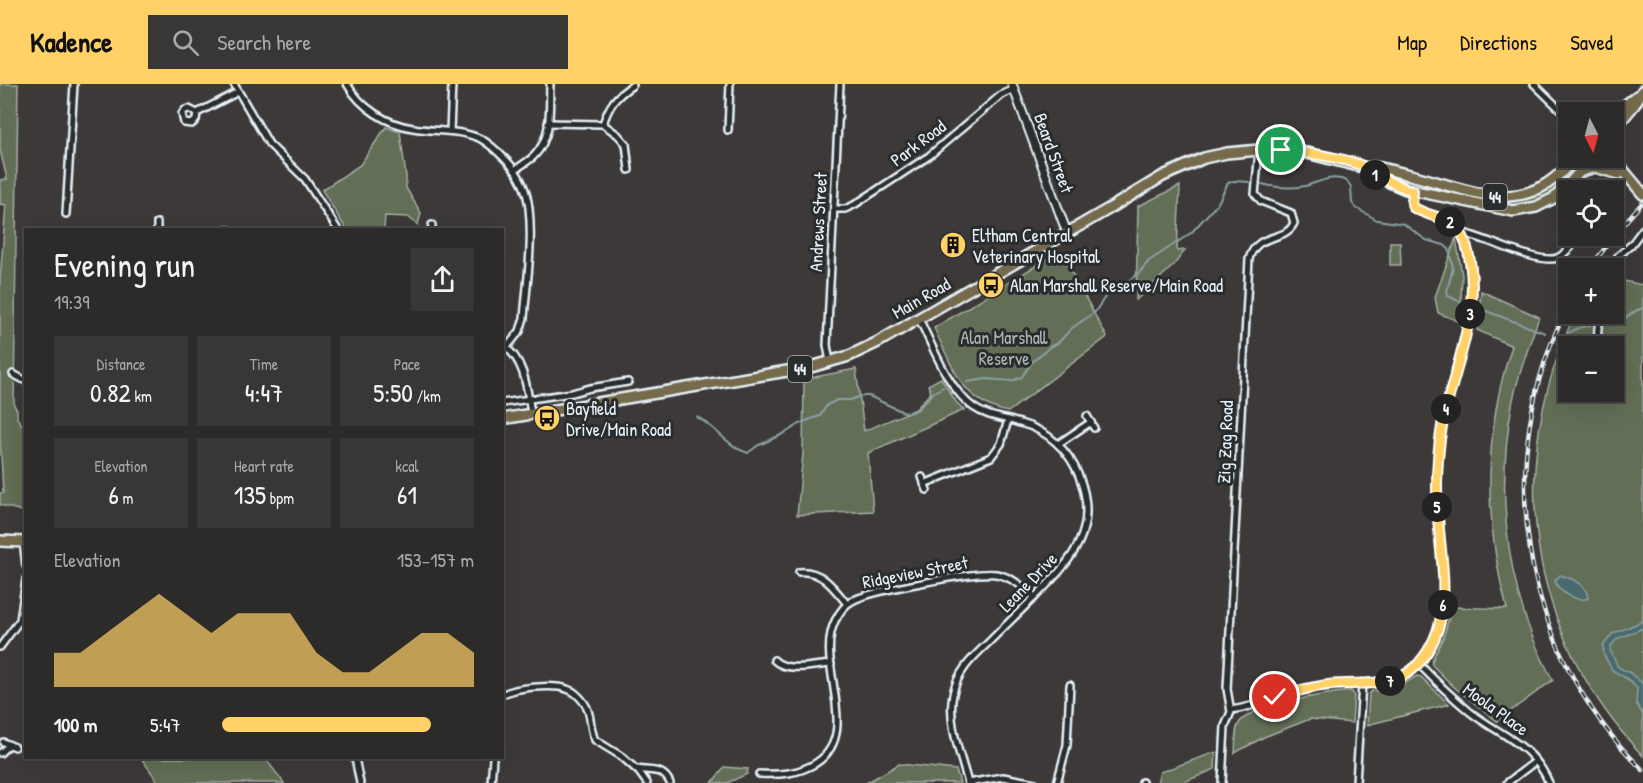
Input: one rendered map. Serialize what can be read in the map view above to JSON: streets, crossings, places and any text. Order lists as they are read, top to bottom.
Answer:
{
  "streets": {
    "main road": ["44", "Main Road"],
    "street": [
      "Park Road",
      "Beard Street",
      "Andrews Street",
      "Zig Zag Road",
      "Ridgeview Street",
      "Leane Drive",
      "Moola Place"
    ]
  },
  "crossings": [
    ["Park Road", "Beard Street"],
    ["Park Road", "Andrews Street"],
    ["Beard Street", "Main Road"],
    ["Andrews Street", "Main Road"],
    ["Main Road", "Zig Zag Road"],
    ["Main Road", "Leane Drive"],
    ["Ridgeview Street", "Leane Drive"]
  ],
  "parks": ["Alan Marshall Reserve"],
  "places": {
    "building": ["Eltham Central Veterinary Hospital"],
    "bus stop": ["Alan Marshall Reserve/Main Road", "Bayfield Drive/Main Road"]
  },
  "north": "bottom",
  "page": {
    "header": "Kadence",
    "search": "Search here",
    "nav": ["Map", "Directions", "Saved"],
    "map_buttons": ["+", "−"],
    "pins": [
      "1",
      "2",
      "3",
      "4",
      "5",
      "6",
      "7"
    ],
    "heading": ["Evening run", "19:39"],
    "stats": [
      ["Distance", "0.82 km"],
      ["Time", "4:47"],
      ["Pace", "5:50 /km"],
      ["Elevation", "6 m"],
      ["Heart rate", "135 bpm"],
      ["kcal", "61"]
    ],
    "chart": ["Elevation", "153–157 m"],
    "list": [
      {
        "name": "100 m",
        "note": "5:47"
      }
    ]
  }
}
